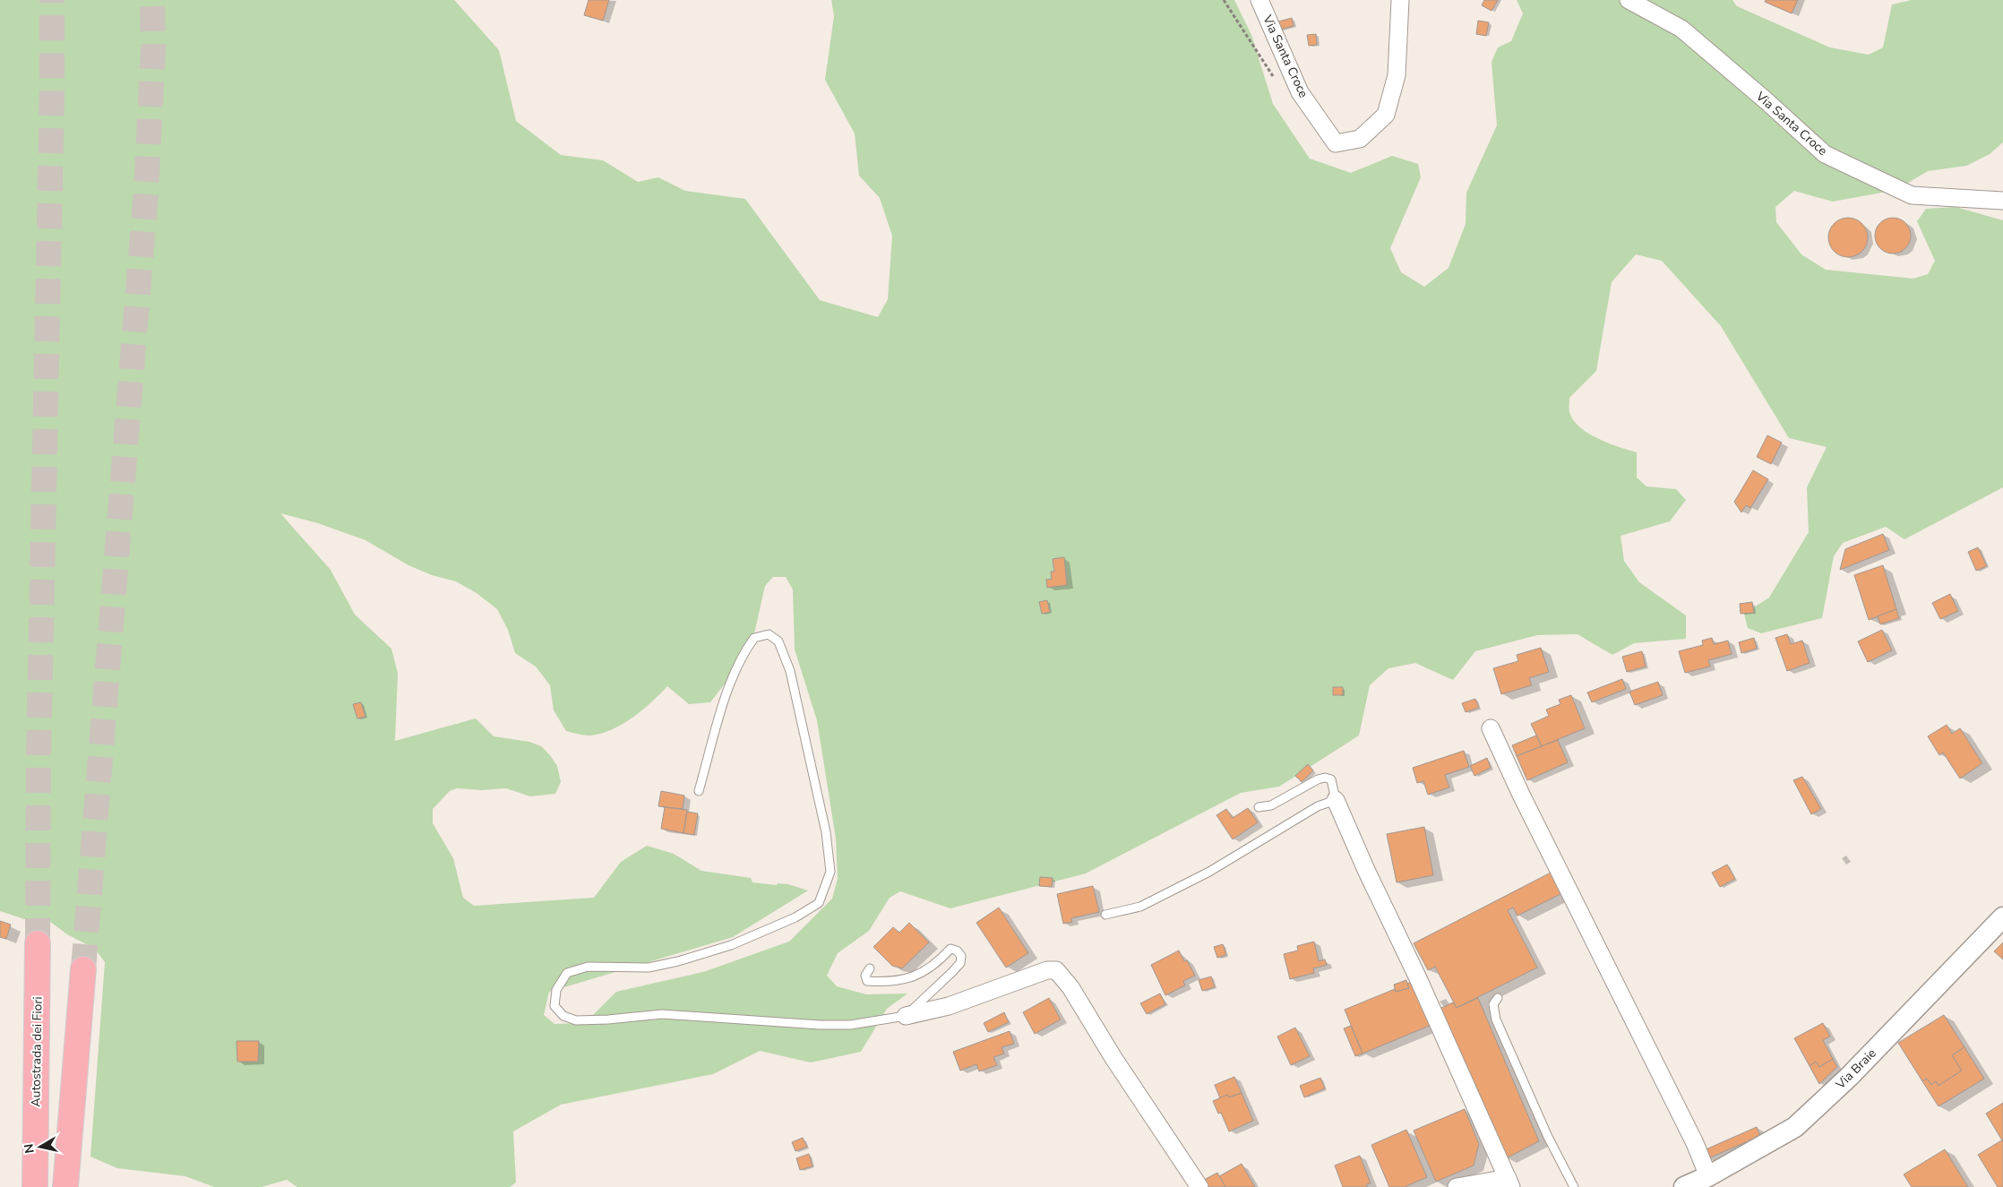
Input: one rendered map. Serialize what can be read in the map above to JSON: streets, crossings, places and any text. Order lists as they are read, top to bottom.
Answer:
{
  "streets": {
    "highway": ["Autostrada dei Fiori"],
    "street": ["Via Santa Croce", "Via Braie"]
  },
  "north": "left"
}
